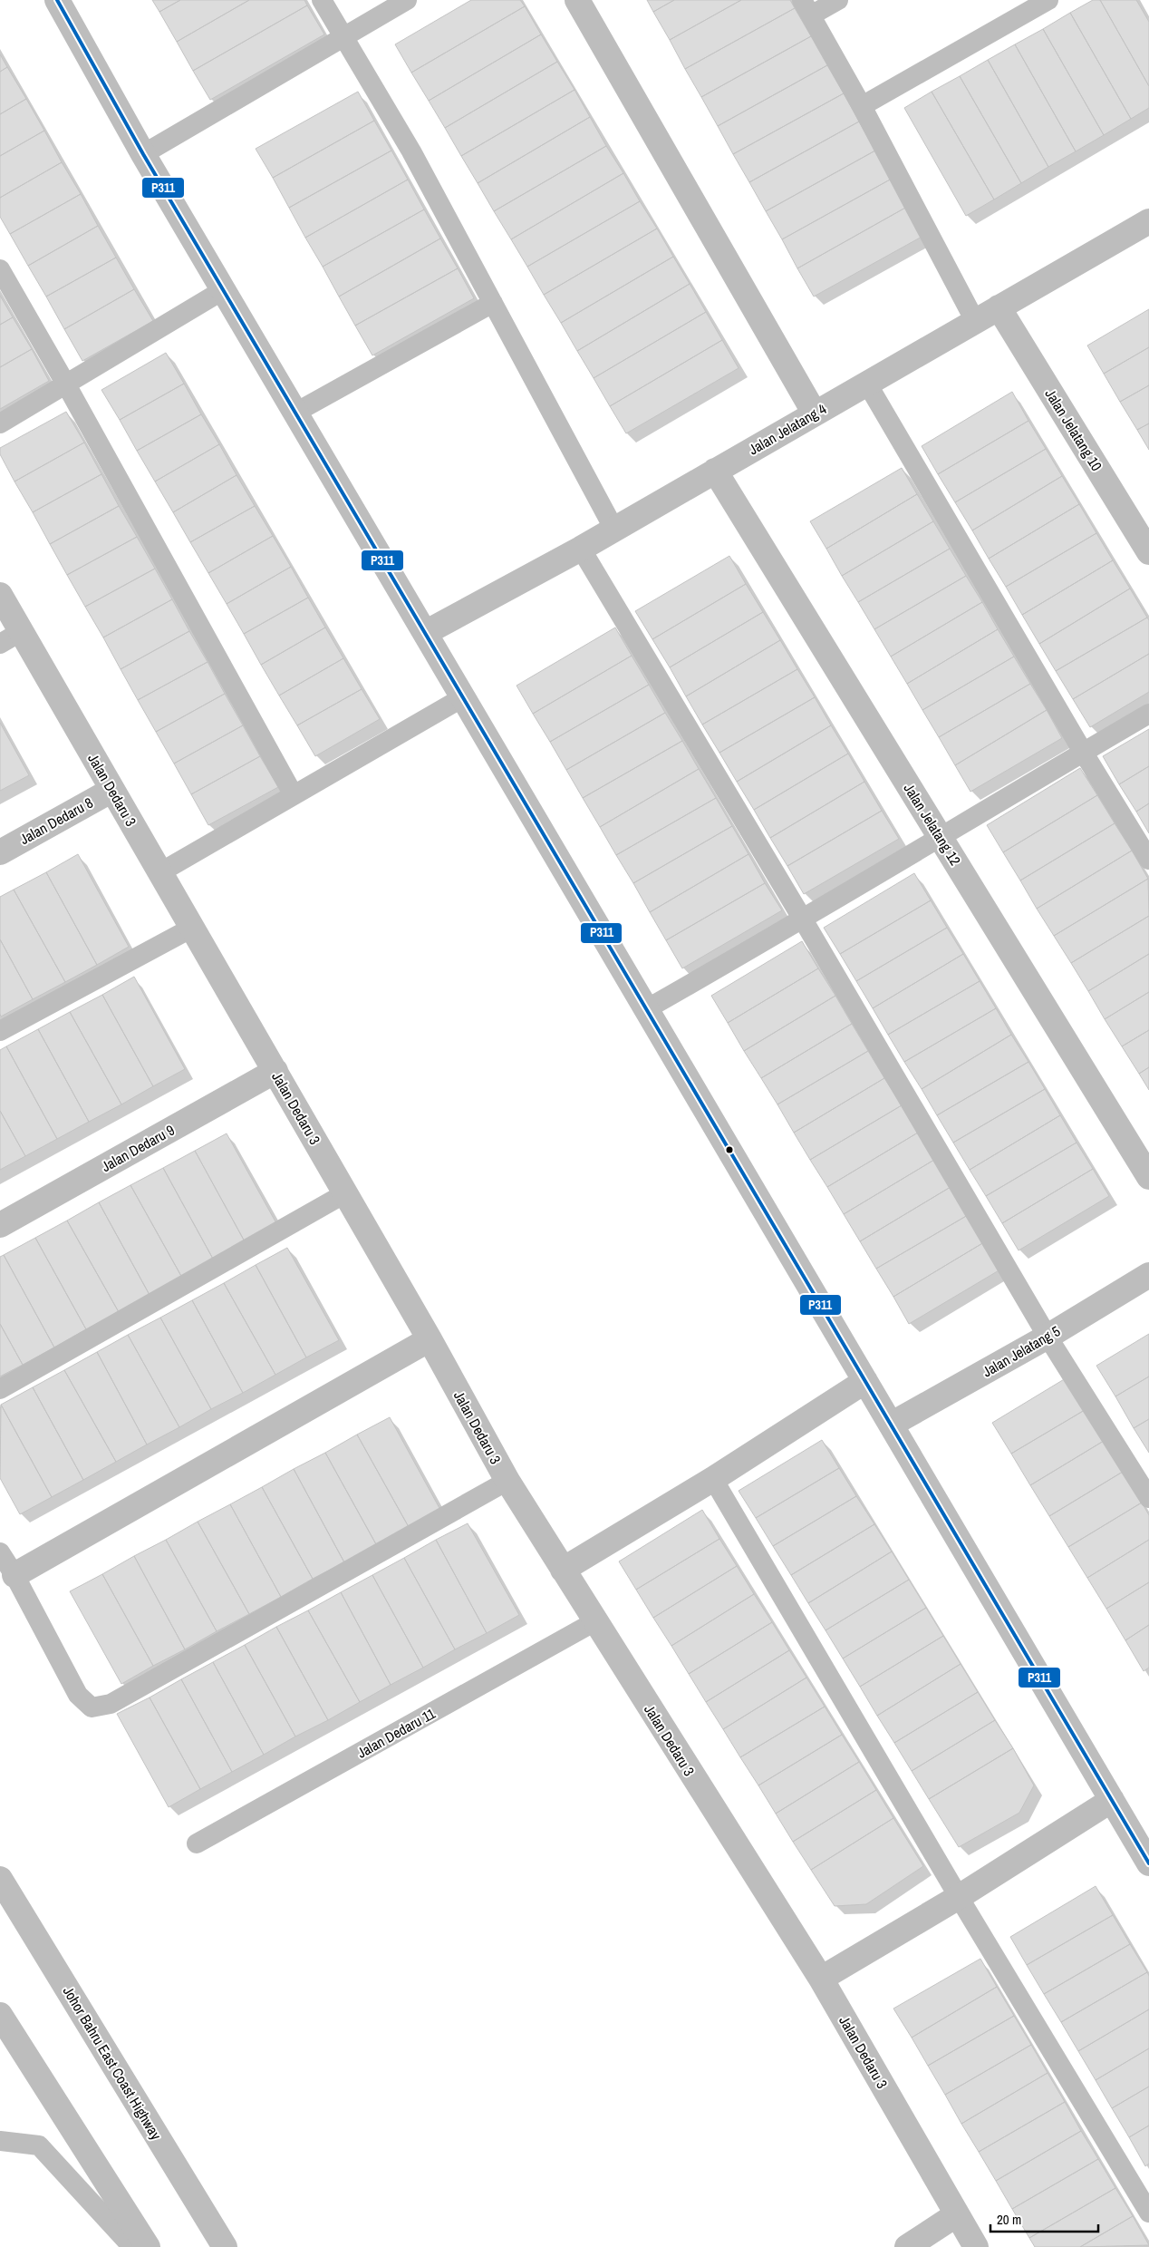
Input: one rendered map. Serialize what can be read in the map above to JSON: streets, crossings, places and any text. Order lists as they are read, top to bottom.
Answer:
{
  "streets": {
    "main road": [
      "Jalan Jelatang 4",
      "Jalan Jelatang 10",
      "Jalan Dedaru 3",
      "Jalan Dedaru 8",
      "Jalan Jelatang 12",
      "Jalan Dedaru 9",
      "Jalan Jelatang 5",
      "Johor Bahru East Coast Highway"
    ],
    "lane": ["Jalan Dedaru 11"]
  },
  "crossings": [
    ["Jalan Jelatang 4", "Jalan Jelatang 10"],
    ["Jalan Jelatang 4", "Jalan Jelatang 12"],
    ["Jalan Dedaru 3", "Jalan Dedaru 8"],
    ["Jalan Dedaru 3", "Jalan Dedaru 9"],
    ["Jalan Dedaru 3", "Jalan Dedaru 11"]
  ],
  "lines": ["transit line P311"],
  "scale_bar": "20 m"
}
